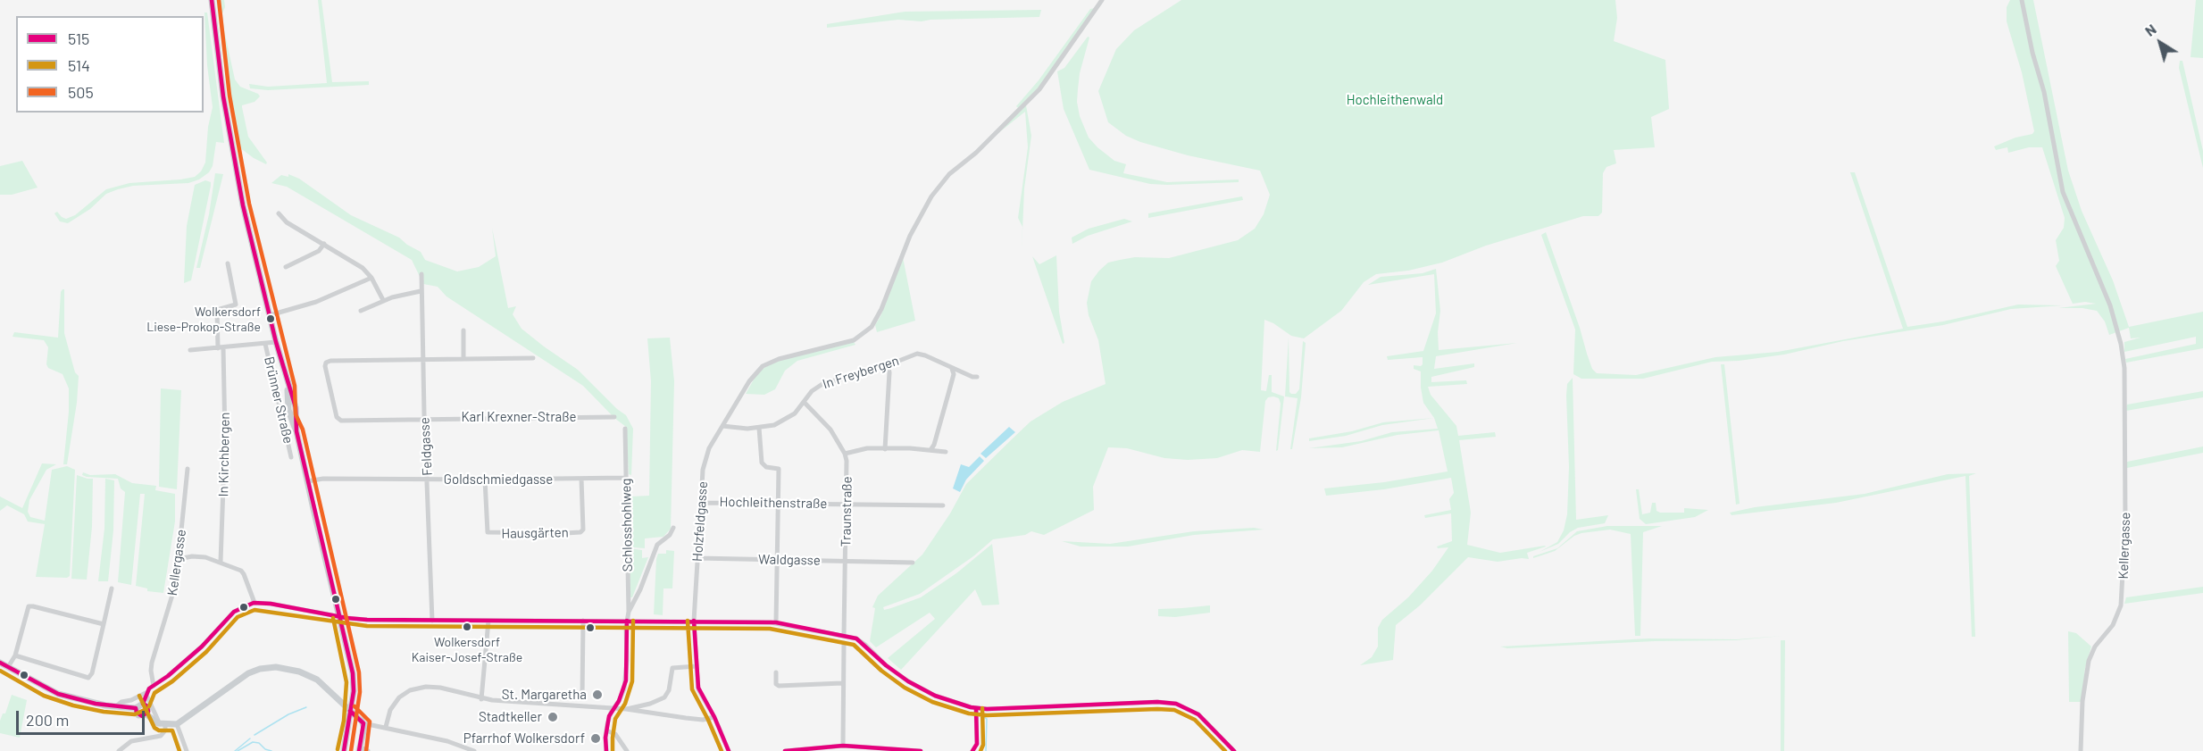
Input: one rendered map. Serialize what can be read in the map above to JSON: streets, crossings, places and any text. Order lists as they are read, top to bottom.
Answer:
{
  "streets": {
    "main road": ["Brünner Straße"],
    "street": [
      "In Freybergen",
      "Karl Krexner-Straße",
      "Feldgasse",
      "In Kirchbergen",
      "Goldschmiedgasse",
      "Hochleithenstraße",
      "Traunstraße",
      "Holzfeldgasse",
      "Schlosshohlweg",
      "Hausgärten",
      "Kellergasse",
      "Waldgasse"
    ]
  },
  "crossings": [
    ["In Freybergen", "Traunstraße"],
    ["In Freybergen", "Holzfeldgasse"],
    ["Brünner Straße", "In Kirchbergen"],
    ["Brünner Straße", "Goldschmiedgasse"],
    ["Karl Krexner-Straße", "Feldgasse"],
    ["Feldgasse", "Goldschmiedgasse"],
    ["Goldschmiedgasse", "Schlosshohlweg"],
    ["Goldschmiedgasse", "Hausgärten"],
    ["Hochleithenstraße", "Traunstraße"],
    ["Hochleithenstraße", "Holzfeldgasse"],
    ["Traunstraße", "Waldgasse"],
    ["Holzfeldgasse", "Waldgasse"]
  ],
  "parks": ["Hochleithenwald"],
  "places": [
    "Wolkersdorf Liese-Prokop-Straße",
    "Wolkersdorf Kaiser-Josef-Straße",
    "St. Margaretha",
    "Stadtkeller",
    "Pfarrhof Wolkersdorf"
  ],
  "lines": ["transit line 515", "transit line 505", "transit line 514"],
  "legend": ["515", "514", "505"],
  "scale_bar": "200 m",
  "north": "top left"
}
